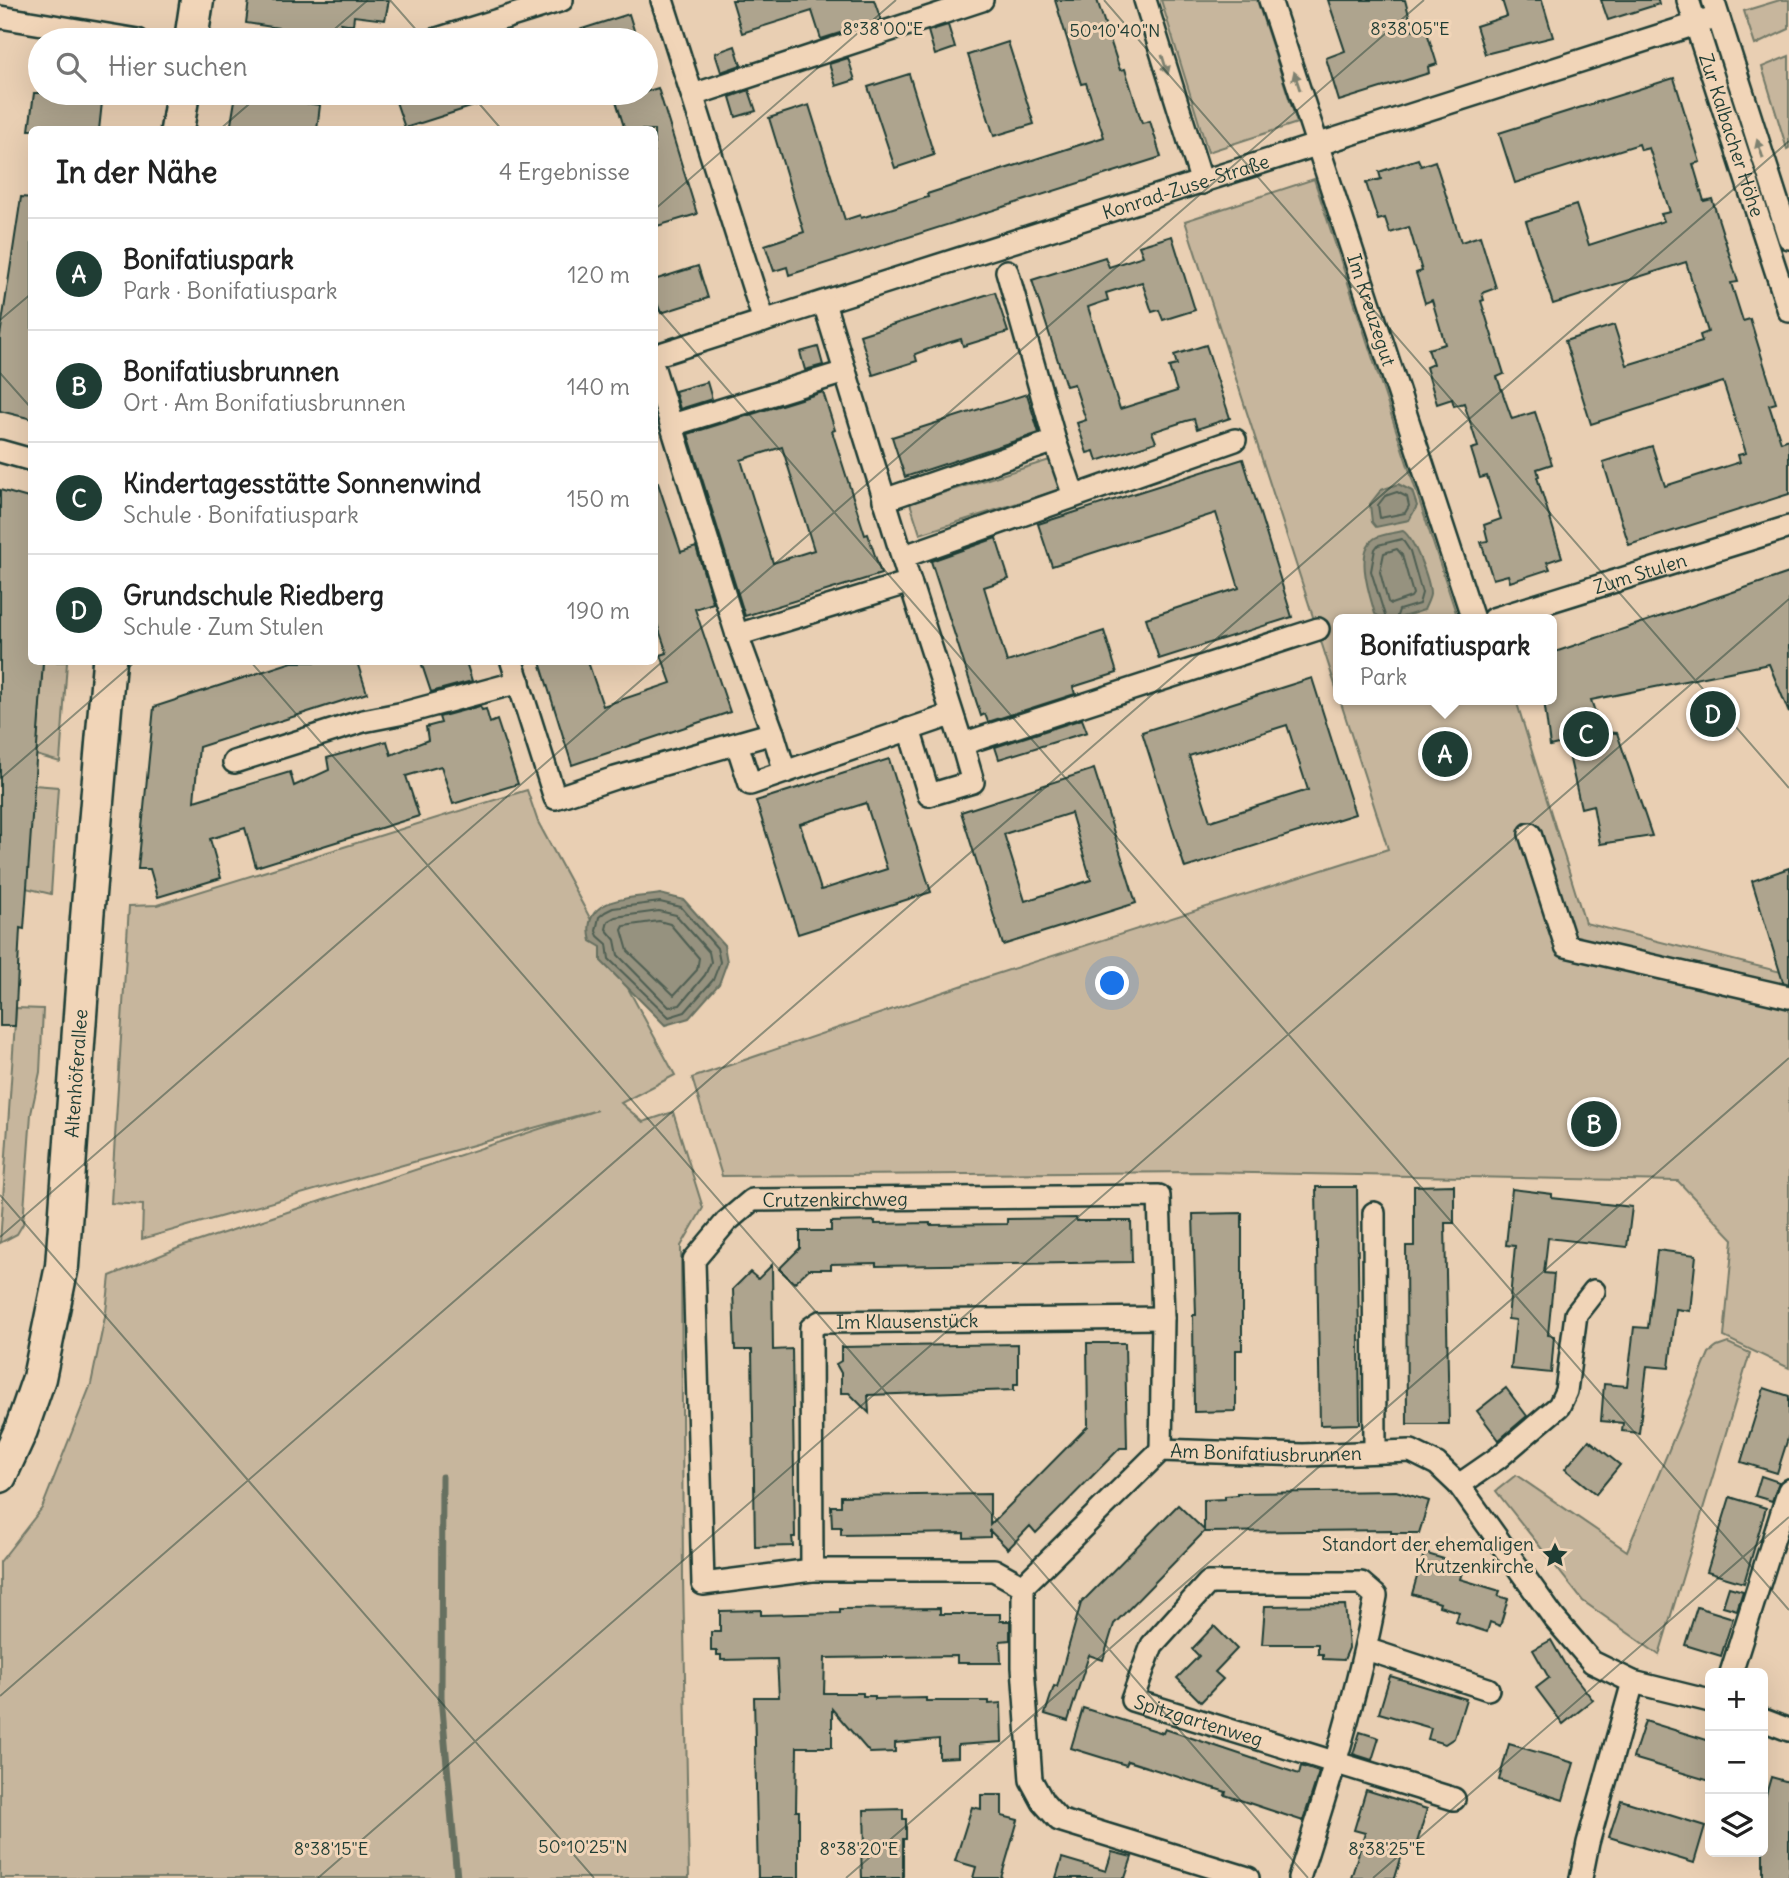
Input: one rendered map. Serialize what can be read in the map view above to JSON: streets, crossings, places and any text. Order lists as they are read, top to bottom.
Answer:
{
  "streets": {
    "street": [
      "Zur Kalbacher Höhe",
      "Konrad-Zuse-Straße",
      "Im Kreuzegut",
      "Zum Stulen",
      "Altenhöferallee",
      "Crutzenkirchweg",
      "Im Klausenstück",
      "Am Bonifatiusbrunnen",
      "Spitzgartenweg"
    ]
  },
  "crossings": [
    ["Zur Kalbacher Höhe", "Konrad-Zuse-Straße"],
    ["Konrad-Zuse-Straße", "Im Kreuzegut"],
    ["Crutzenkirchweg", "Im Klausenstück"]
  ],
  "places": {
    "place": ["Standort der ehemaligen Krutzenkirche"]
  },
  "page": {
    "search": "Hier suchen",
    "heading": ["In der Nähe", "4 Ergebnisse"],
    "list": [
      {
        "mark": "A",
        "name": "Bonifatiuspark",
        "note": "Park · Bonifatiuspark",
        "value": "120 m"
      },
      {
        "mark": "B",
        "name": "Bonifatiusbrunnen",
        "note": "Ort · Am Bonifatiusbrunnen",
        "value": "140 m"
      },
      {
        "mark": "C",
        "name": "Kindertagesstätte Sonnenwind",
        "note": "Schule · Bonifatiuspark",
        "value": "150 m"
      },
      {
        "mark": "D",
        "name": "Grundschule Riedberg",
        "note": "Schule · Zum Stulen",
        "value": "190 m"
      }
    ],
    "popup": ["Bonifatiuspark", "Park"],
    "pins": [
      "D",
      "C",
      "A",
      "B"
    ],
    "map_buttons": ["+", "−"]
  },
  "coordinates": [
    "8°38'00\"E",
    "8°38'05\"E",
    "50°10'40\"N",
    "50°10'25\"N",
    "8°38'15\"E",
    "8°38'20\"E",
    "8°38'25\"E"
  ]
}
